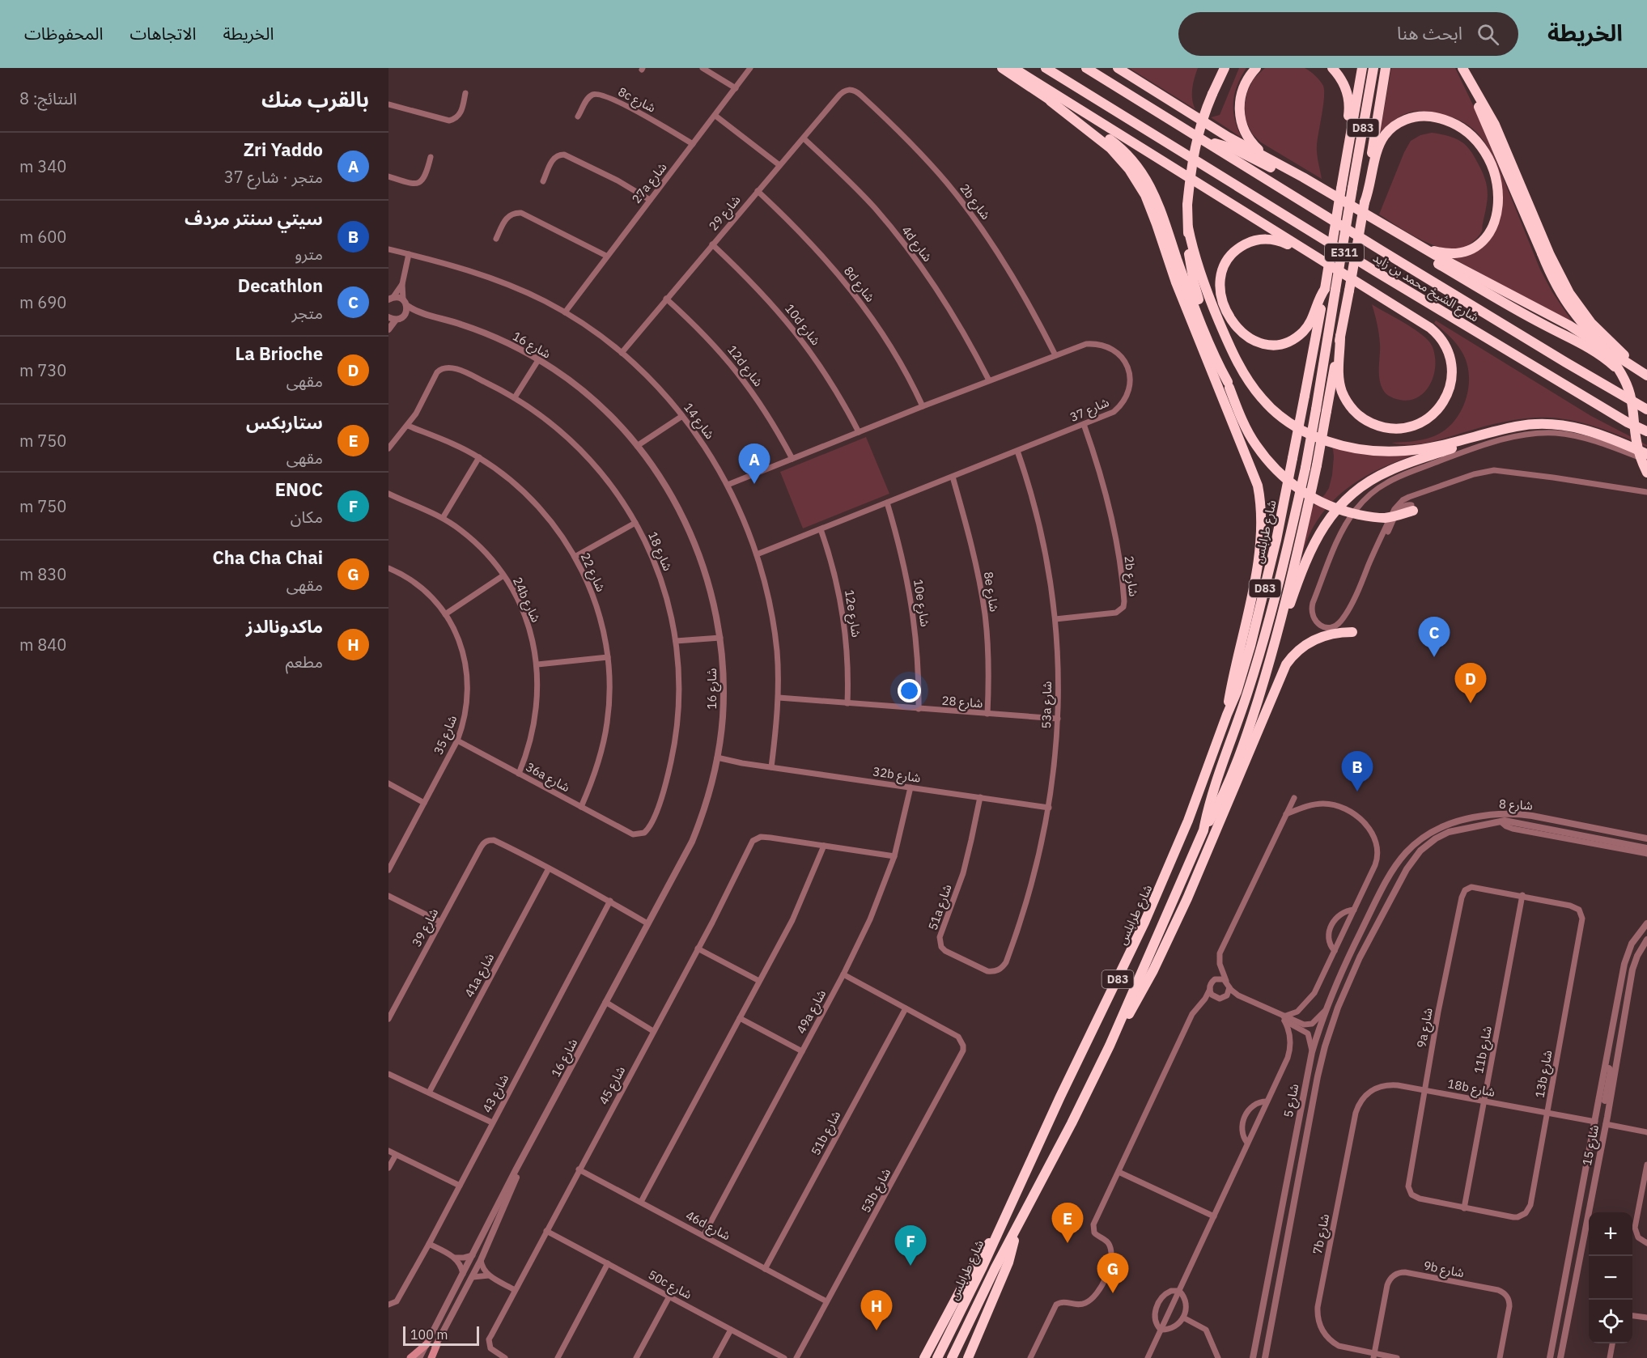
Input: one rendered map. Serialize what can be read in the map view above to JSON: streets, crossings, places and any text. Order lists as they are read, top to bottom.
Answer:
{
  "streets": {
    "highway": [
      "D83",
      "E311",
      "شارع الشيخ محمد بن زايد",
      "شارع طرابلس"
    ],
    "street": [
      "8c شارع",
      "27a شارع",
      "2b شارع",
      "شارع 29",
      "4d شارع",
      "8d شارع",
      "10d شارع",
      "شارع 16",
      "12d شارع",
      "شارع 37",
      "شارع 14",
      "شارع 18",
      "شارع 22",
      "8e شارع",
      "24b شارع",
      "10e شارع",
      "12e شارع",
      "شارع 28",
      "53a شارع",
      "شارع 35",
      "32b شارع",
      "36a شارع",
      "شارع 8",
      "51a شارع",
      "شارع 39",
      "41a شارع",
      "49a شارع",
      "9a شارع",
      "11b شارع",
      "13b شارع",
      "شارع 45",
      "18b شارع",
      "شارع 43",
      "شارع 5",
      "51b شارع",
      "شارع 15",
      "53b شارع",
      "46d شارع",
      "7b شارع",
      "9b شارع",
      "50c شارع"
    ]
  },
  "crossings": [
    ["8c شارع", "27a شارع"],
    ["D83", "شارع طرابلس"],
    ["27a شارع", "شارع 14"],
    ["2b شارع", "شارع 29"],
    ["2b شارع", "شارع 37"],
    ["2b شارع", "53a شارع"],
    ["شارع 29", "4d شارع"],
    ["شارع 29", "8d شارع"],
    ["شارع 29", "10d شارع"],
    ["شارع 29", "12d شارع"],
    ["شارع 29", "شارع 14"],
    ["4d شارع", "شارع 37"],
    ["8d شارع", "شارع 37"],
    ["10d شارع", "شارع 37"],
    ["شارع 16", "32b شارع"],
    ["12d شارع", "شارع 37"],
    ["شارع 37", "شارع 14"],
    ["شارع 37", "8e شارع"],
    ["شارع 37", "10e شارع"],
    ["شارع 37", "12e شارع"],
    ["شارع 37", "53a شارع"],
    ["شارع 14", "شارع 28"],
    ["شارع 14", "32b شارع"],
    ["شارع 18", "شارع 22"],
    ["شارع 18", "36a شارع"],
    ["شارع 22", "36a شارع"],
    ["8e شارع", "شارع 28"],
    ["24b شارع", "36a شارع"],
    ["10e شارع", "شارع 28"],
    ["12e شارع", "شارع 28"],
    ["شارع 28", "53a شارع"],
    ["53a شارع", "32b شارع"],
    ["53a شارع", "51a شارع"],
    ["شارع 35", "36a شارع"],
    ["32b شارع", "51a شارع"],
    ["32b شارع", "49a شارع"],
    ["شارع 8", "شارع 5"],
    ["شارع 39", "41a شارع"],
    ["49a شارع", "46d شارع"],
    ["9a شارع", "11b شارع"],
    ["9a شارع", "13b شارع"],
    ["9a شارع", "18b شارع"],
    ["11b شارع", "13b شارع"],
    ["11b شارع", "18b شارع"],
    ["13b شارع", "18b شارع"],
    ["شارع 45", "46d شارع"],
    ["شارع 45", "50c شارع"],
    ["18b شارع", "شارع 15"],
    ["18b شارع", "7b شارع"],
    ["51b شارع", "53b شارع"],
    ["51b شارع", "46d شارع"],
    ["53b شارع", "46d شارع"],
    ["7b شارع", "9b شارع"]
  ],
  "scale_bar": "100 m",
  "page": {
    "header": "الخريطة",
    "search": "ابحث هنا",
    "nav": ["الخريطة", "الاتجاهات", "المحفوظات"],
    "heading": ["بالقرب منك", "النتائج: 8"],
    "list": [
      {
        "mark": "A",
        "name": "Zri Yaddo",
        "note": "متجر · شارع 37",
        "value": "340 m"
      },
      {
        "mark": "B",
        "name": "سيتي سنتر مردف",
        "note": "مترو",
        "value": "600 m"
      },
      {
        "mark": "C",
        "name": "Decathlon",
        "note": "متجر",
        "value": "690 m"
      },
      {
        "mark": "D",
        "name": "La Brioche",
        "note": "مقهى",
        "value": "730 m"
      },
      {
        "mark": "E",
        "name": "ستاربكس",
        "note": "مقهى",
        "value": "750 m"
      },
      {
        "mark": "F",
        "name": "ENOC",
        "note": "مكان",
        "value": "750 m"
      },
      {
        "mark": "G",
        "name": "Cha Cha Chai",
        "note": "مقهى",
        "value": "830 m"
      },
      {
        "mark": "H",
        "name": "ماكدونالدز",
        "note": "مطعم",
        "value": "840 m"
      }
    ],
    "pins": [
      "A",
      "C",
      "D",
      "B",
      "E",
      "F",
      "G",
      "H"
    ],
    "map_buttons": ["+", "−"],
    "scale": "100 m"
  }
}
